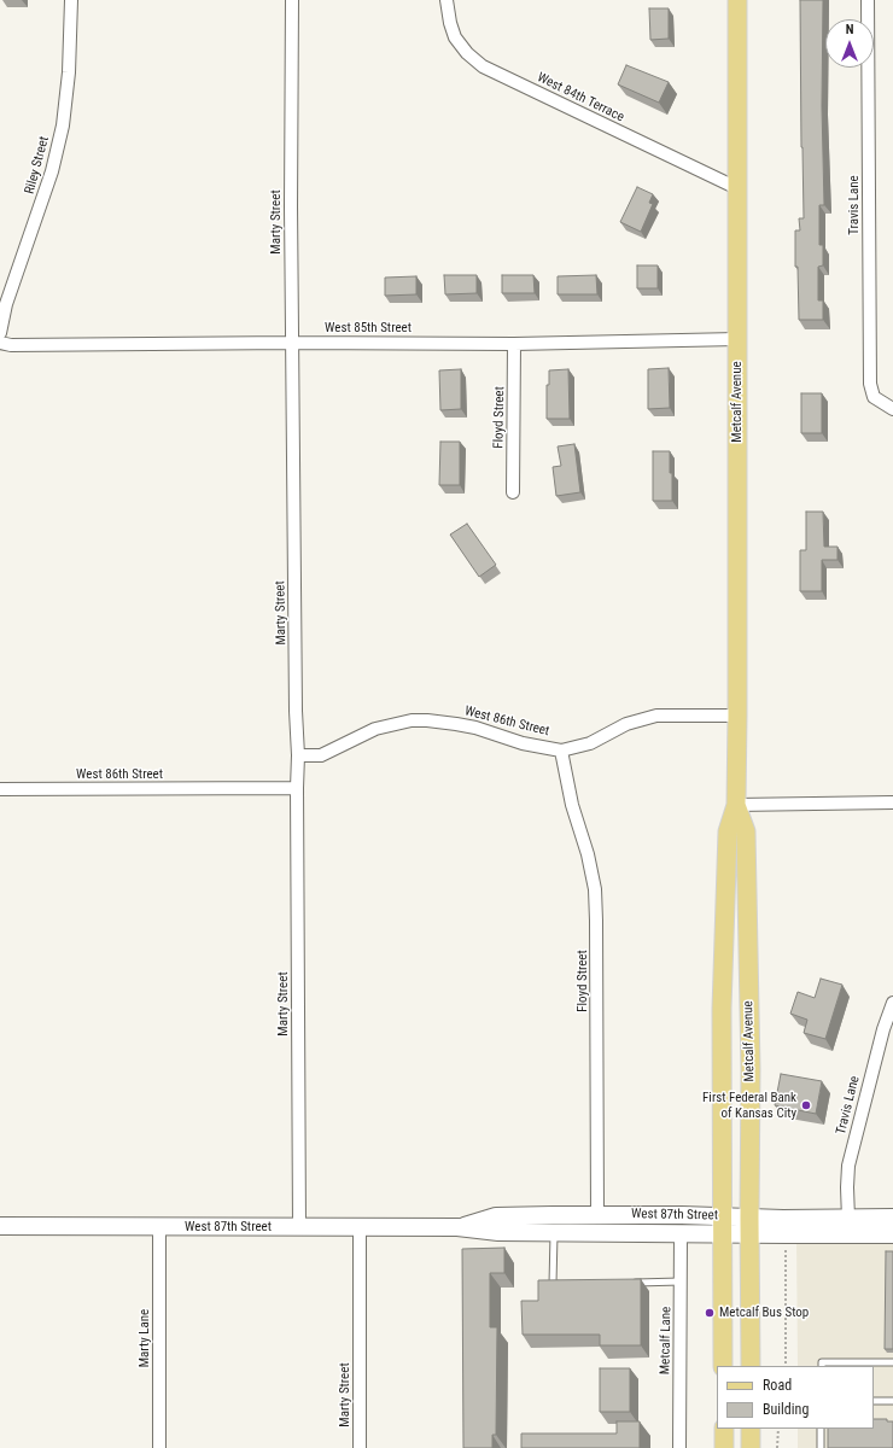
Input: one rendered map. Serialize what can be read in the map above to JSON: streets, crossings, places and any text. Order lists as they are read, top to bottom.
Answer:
{
  "streets": {
    "main road": ["Metcalf Avenue"],
    "street": [
      "West 84th Terrace",
      "Riley Street",
      "Travis Lane",
      "Marty Street",
      "West 85th Street",
      "Floyd Street",
      "West 86th Street",
      "West 87th Street",
      "Marty Lane",
      "Metcalf Lane"
    ]
  },
  "crossings": [
    ["West 84th Terrace", "Metcalf Avenue"],
    ["Travis Lane", "West 87th Street"],
    ["Marty Street", "West 85th Street"],
    ["Marty Street", "West 86th Street"],
    ["Marty Street", "West 87th Street"],
    ["West 85th Street", "Metcalf Avenue"],
    ["West 85th Street", "Floyd Street"],
    ["Metcalf Avenue", "West 86th Street"],
    ["Metcalf Avenue", "West 87th Street"],
    ["Floyd Street", "West 86th Street"],
    ["Floyd Street", "West 87th Street"],
    ["West 87th Street", "Marty Lane"],
    ["West 87th Street", "Metcalf Lane"]
  ],
  "places": ["First Federal Bank of Kansas City", "Metcalf Bus Stop"],
  "legend": ["Road", "Building"],
  "north": "top"
}
